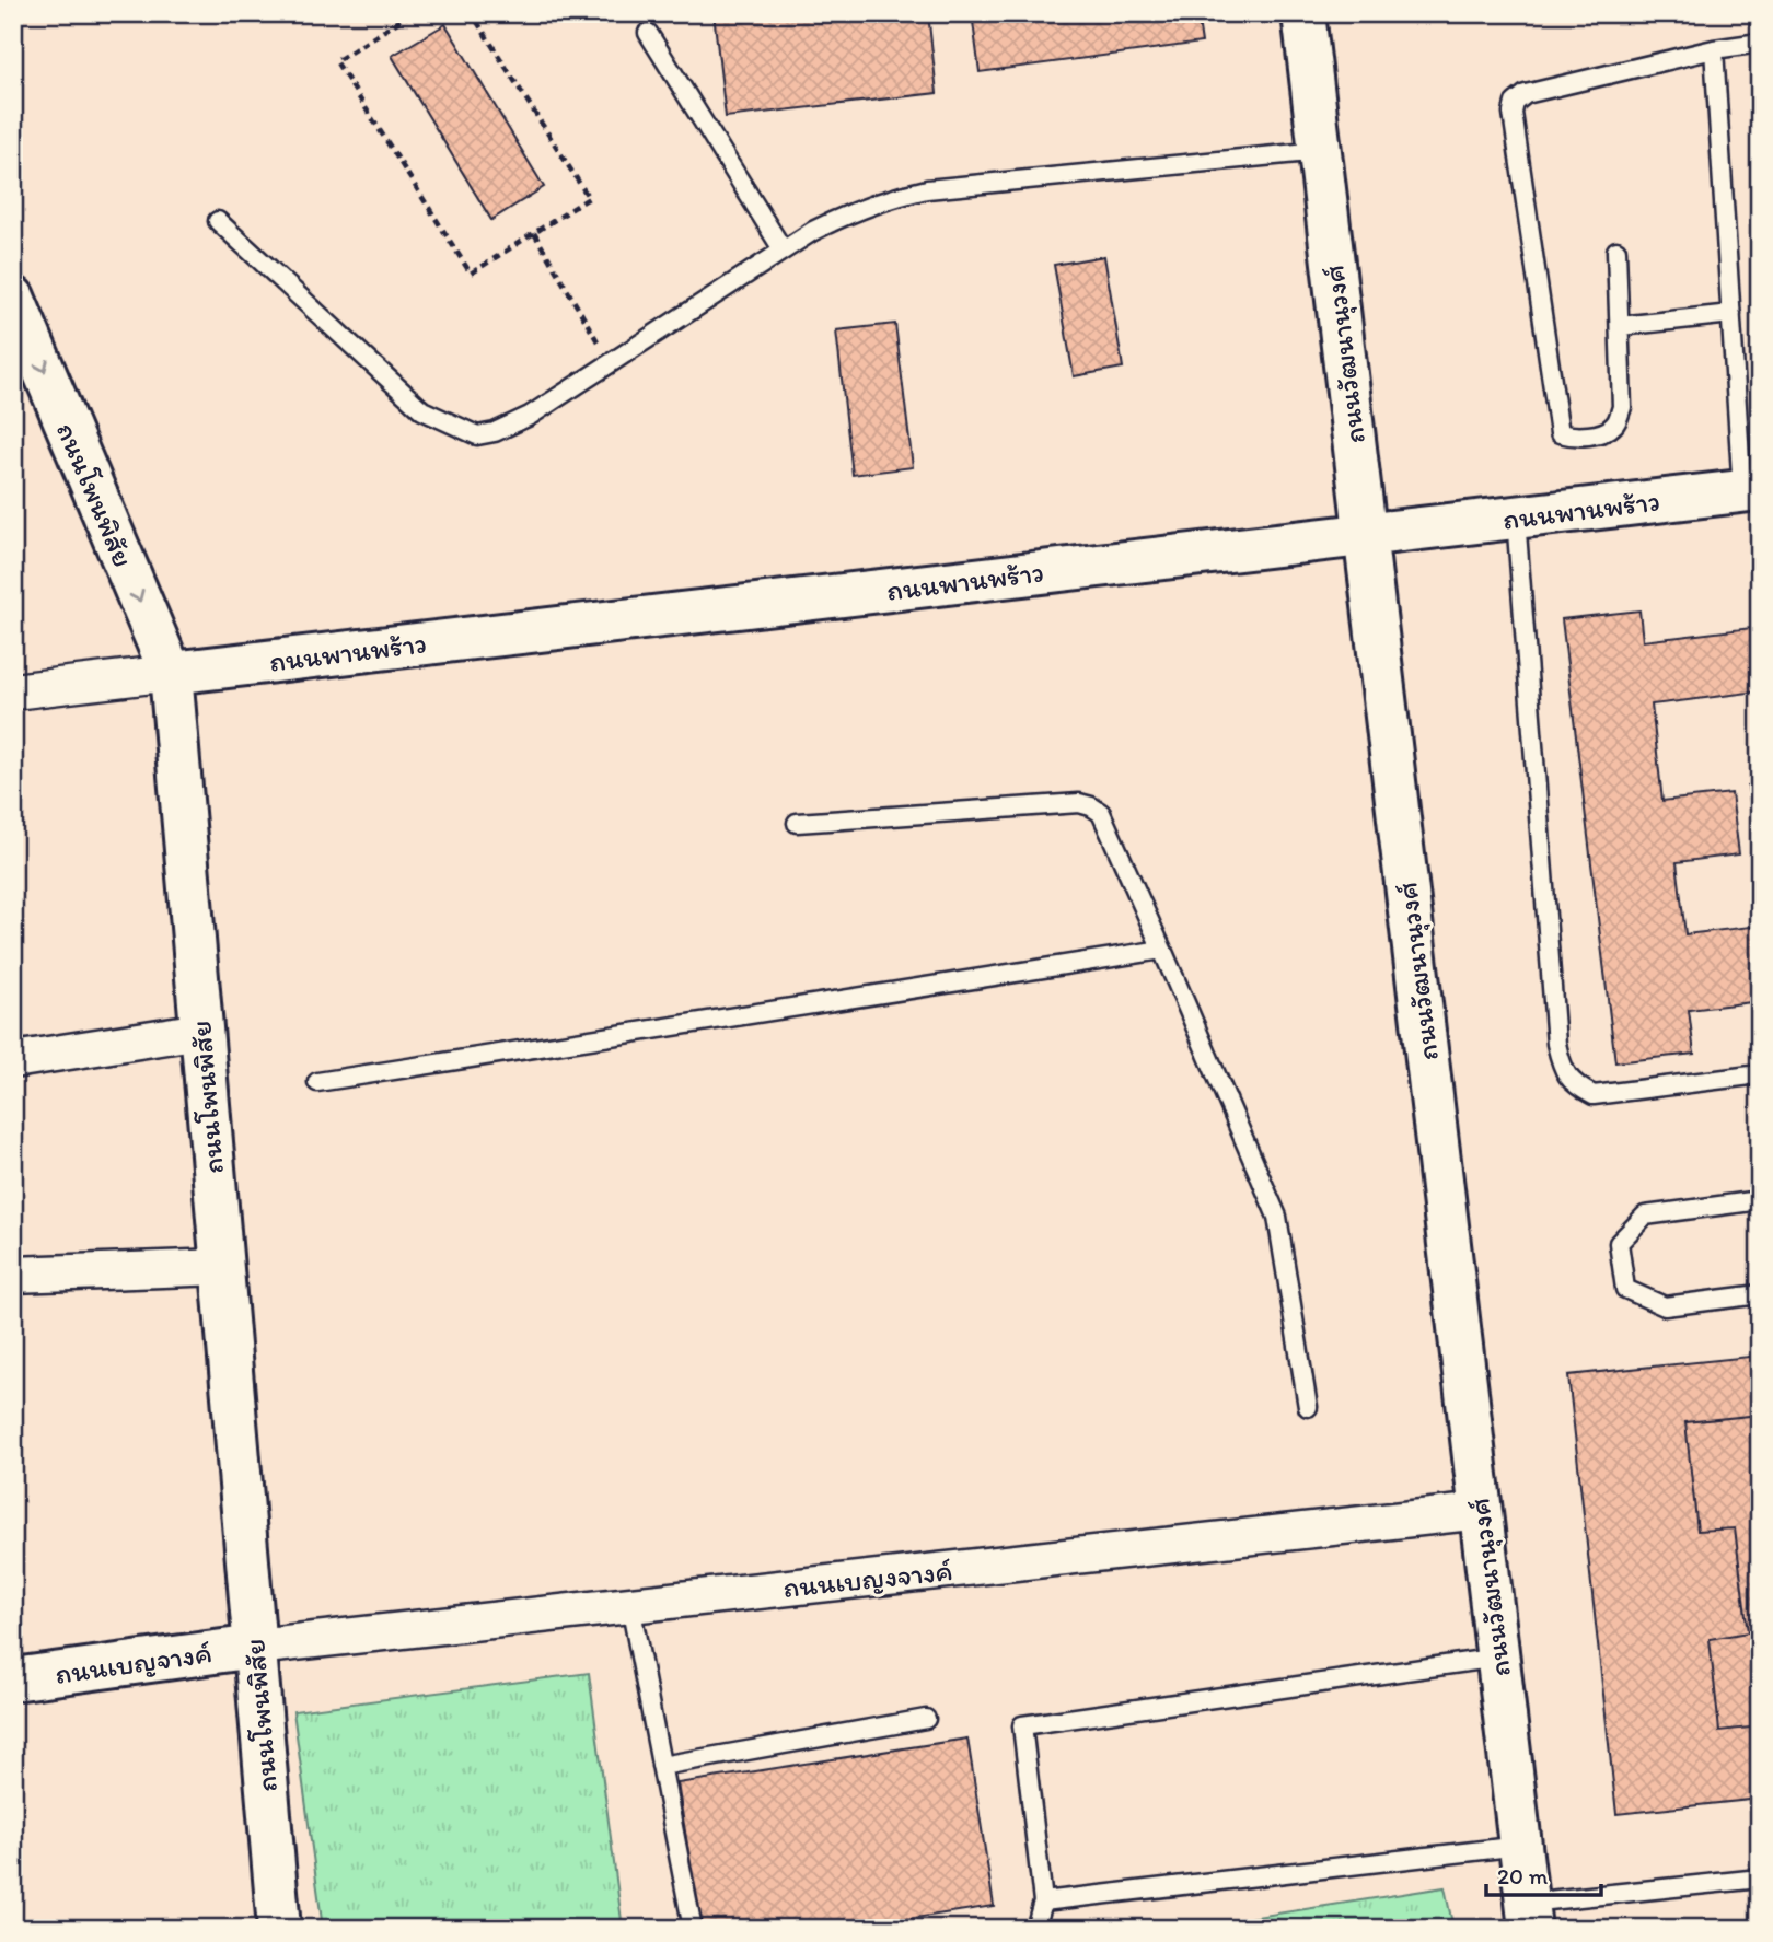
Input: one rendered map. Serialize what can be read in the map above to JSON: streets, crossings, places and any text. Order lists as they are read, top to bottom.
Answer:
{
  "streets": {
    "street": [
      "ถนนวัฒนานุวงศ์",
      "ถนนโพนพิสัย",
      "ถนนพานพร้าว",
      "ถนนเบญงจางค์",
      "ถนนเบญจางค์"
    ]
  },
  "crossings": [
    ["ถนนวัฒนานุวงศ์", "ถนนพานพร้าว"],
    ["ถนนวัฒนานุวงศ์", "ถนนเบญงจางค์"],
    ["ถนนโพนพิสัย", "ถนนพานพร้าว"],
    ["ถนนโพนพิสัย", "ถนนเบญงจางค์"],
    ["ถนนโพนพิสัย", "ถนนเบญจางค์"],
    ["ถนนเบญงจางค์", "ถนนเบญจางค์"]
  ],
  "scale_bar": "20 m"
}
